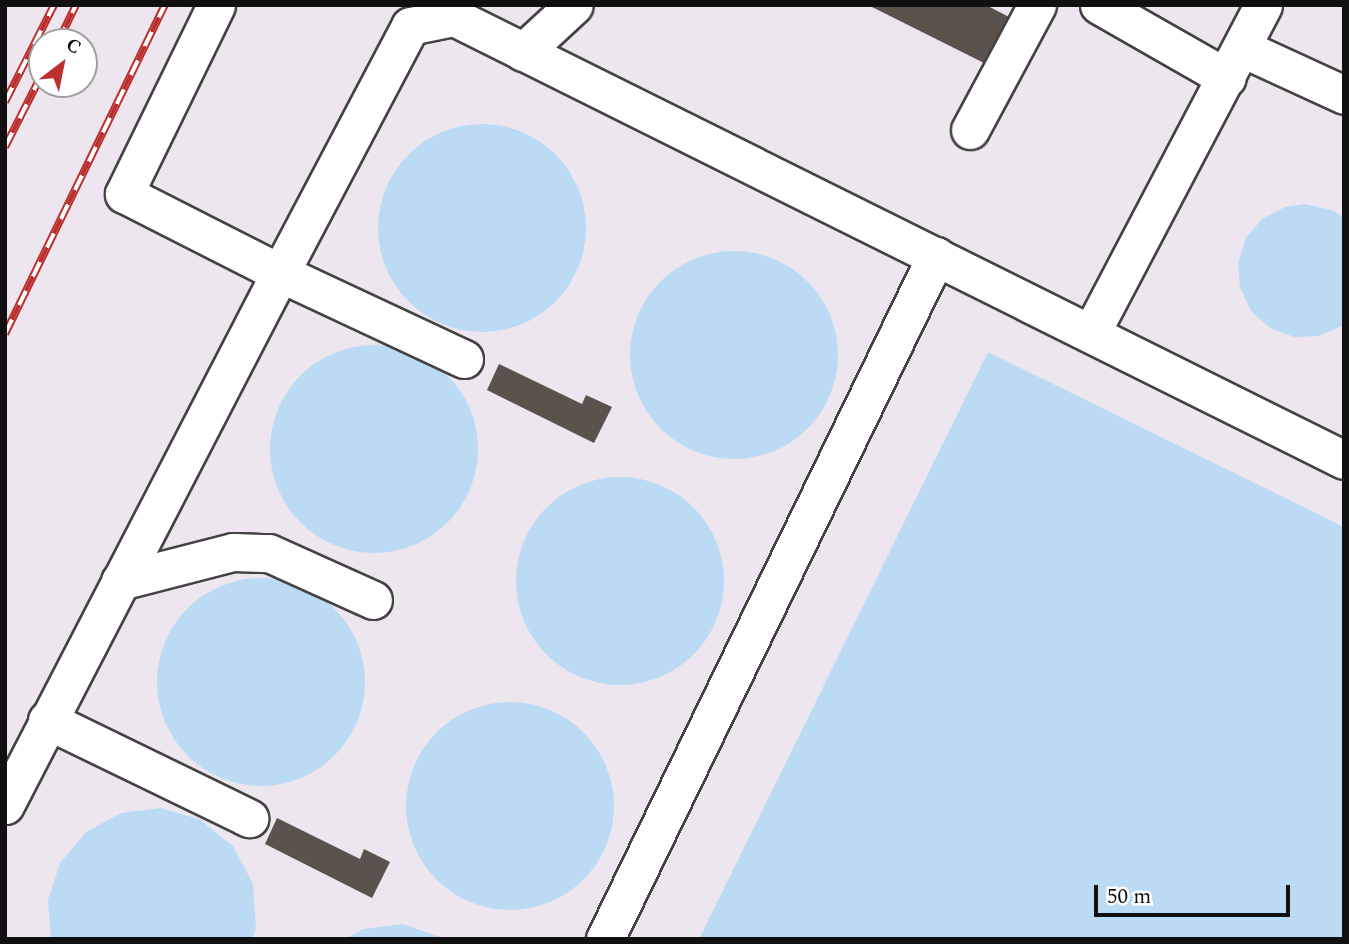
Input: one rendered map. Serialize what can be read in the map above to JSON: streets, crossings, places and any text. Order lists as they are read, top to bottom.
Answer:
{
  "scale_bar": "50 m",
  "north": "top right"
}
